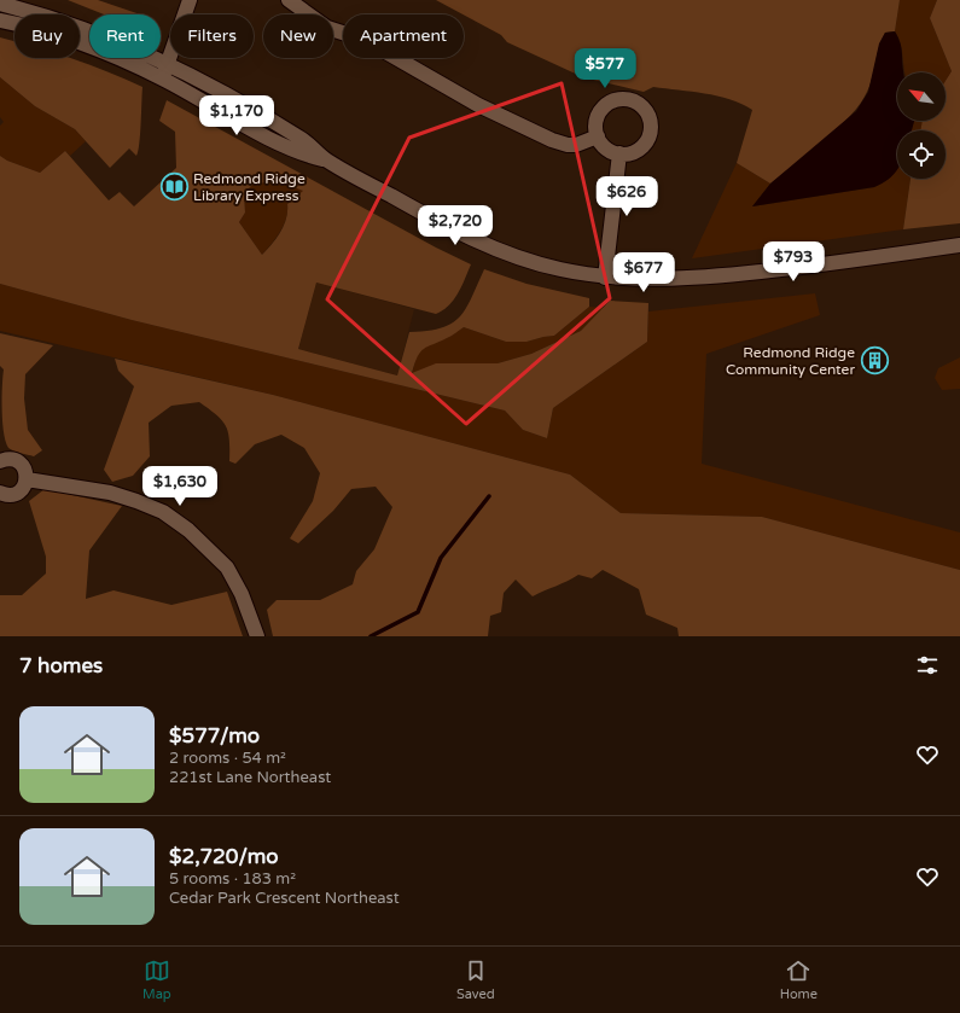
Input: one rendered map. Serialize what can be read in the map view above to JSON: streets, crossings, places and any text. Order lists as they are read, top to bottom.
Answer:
{
  "places": {
    "library": ["Redmond Ridge Library Express"],
    "building": ["Redmond Ridge Community Center"]
  },
  "north": "top left",
  "page": {
    "chip": [
      "Buy",
      "Rent",
      "Filters",
      "New",
      "Apartment"
    ],
    "price": [
      "$577",
      "$1,170",
      "$626",
      "$2,720",
      "$793",
      "$677",
      "$1,630"
    ],
    "heading": "7 homes",
    "list": [
      {
        "name": "$577/mo",
        "note": "2 rooms · 54 m² · 221st Lane Northeast"
      },
      {
        "name": "$2,720/mo",
        "note": "5 rooms · 183 m² · Cedar Park Crescent Northeast"
      }
    ],
    "tabs": ["Map", "Saved", "Home"]
  }
}
